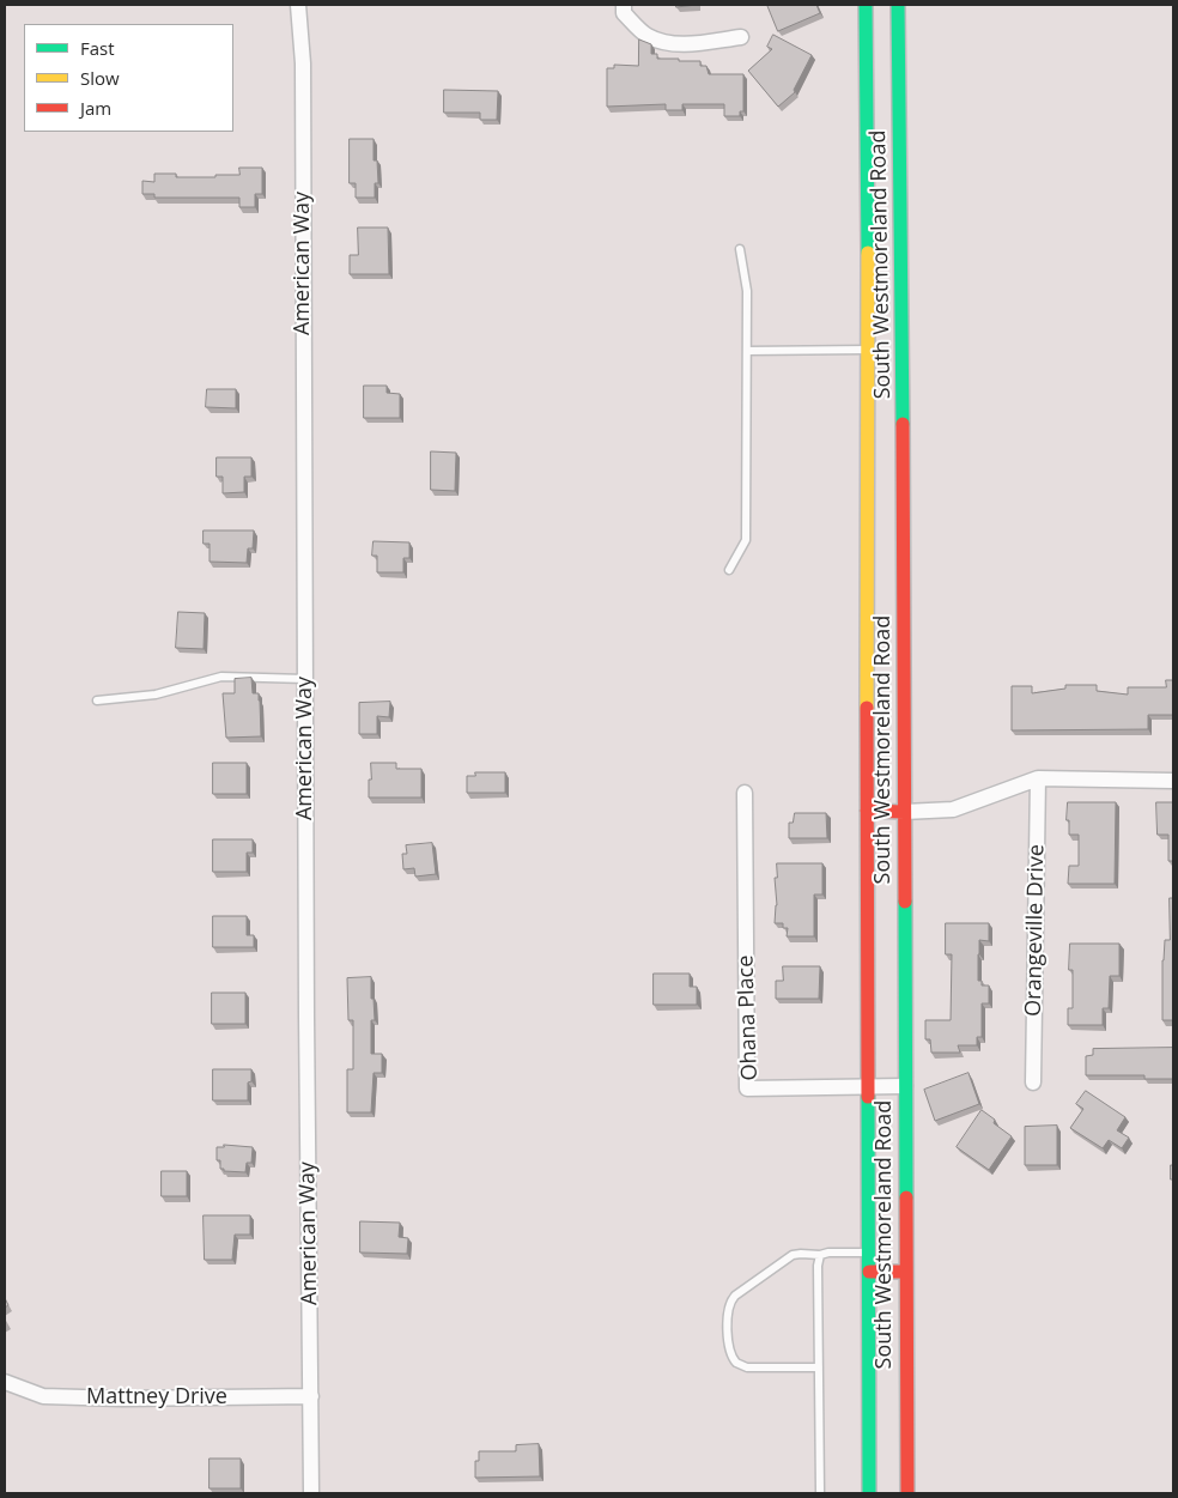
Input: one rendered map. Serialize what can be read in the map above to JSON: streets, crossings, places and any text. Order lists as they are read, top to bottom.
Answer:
{
  "streets": {
    "main road": ["South Westmoreland Road"],
    "street": [
      "American Way",
      "Orangeville Drive",
      "Ohana Place",
      "Mattney Drive"
    ]
  },
  "crossings": [
    ["American Way", "Mattney Drive"],
    ["South Westmoreland Road", "Ohana Place"]
  ],
  "legend": ["Fast", "Slow", "Jam"]
}
